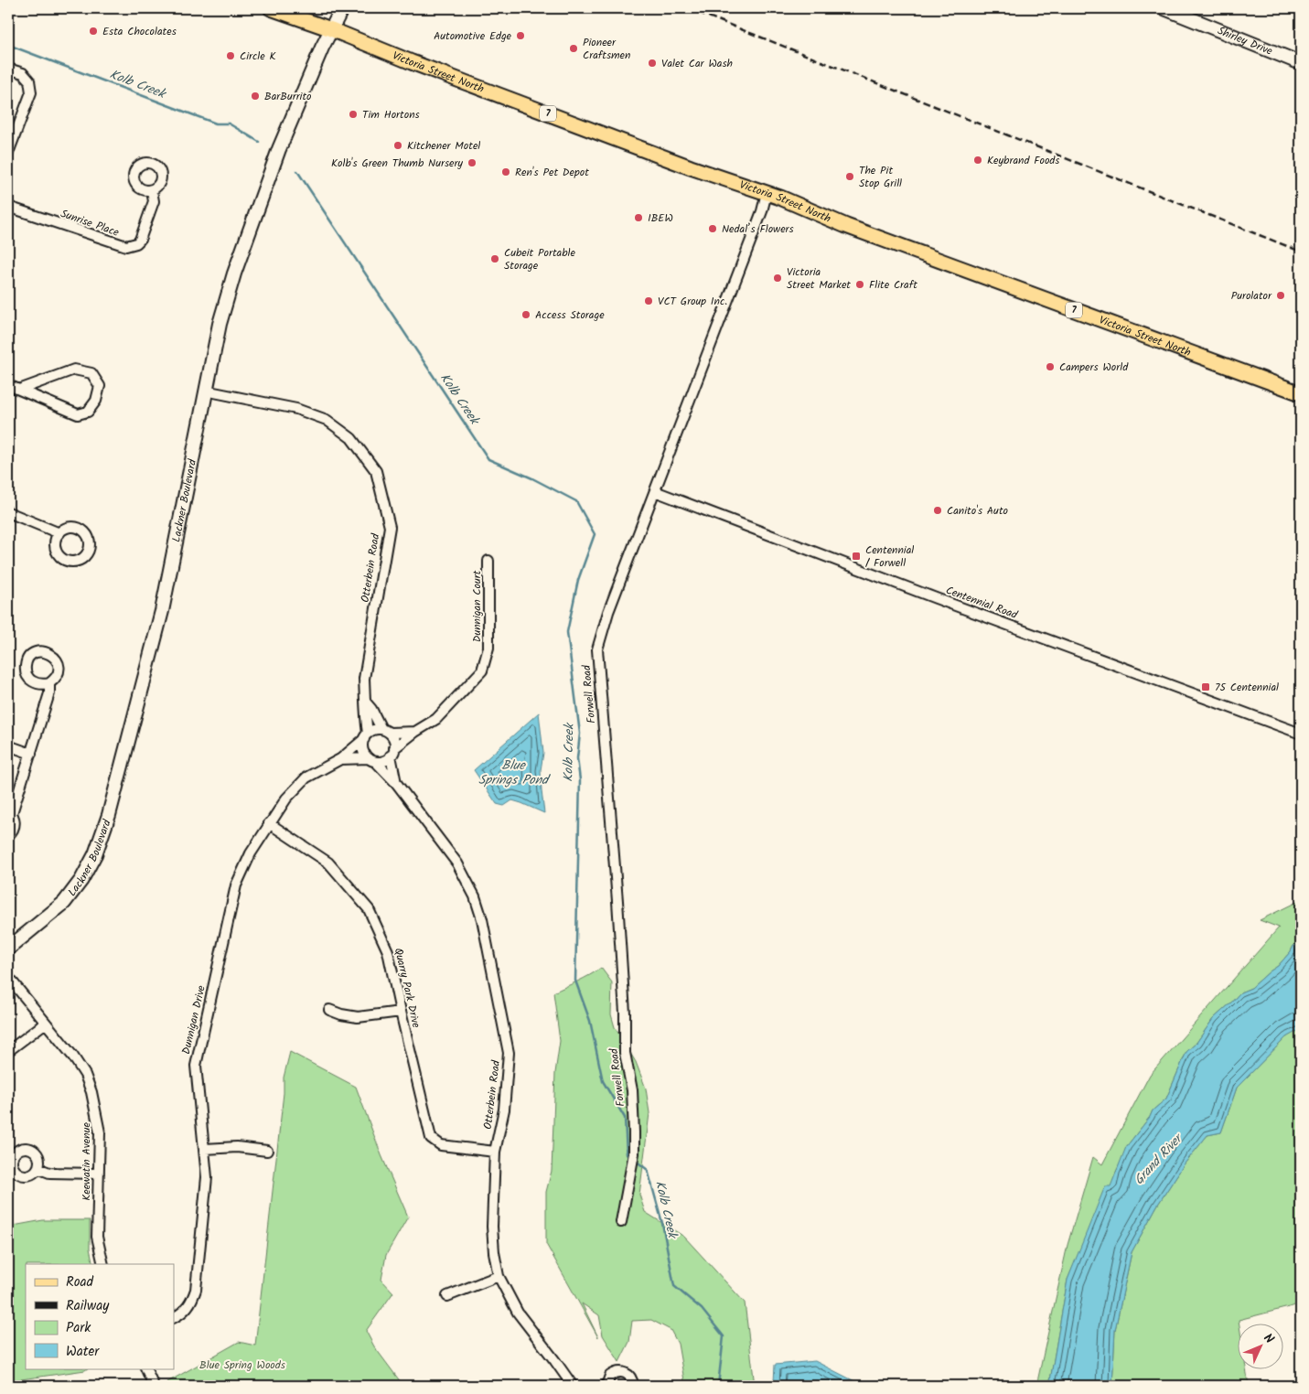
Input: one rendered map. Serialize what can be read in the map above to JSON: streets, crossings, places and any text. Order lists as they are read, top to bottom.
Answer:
{
  "streets": {
    "main road": [
      "Shirley Drive",
      "Victoria Street North",
      "7",
      "Lackner Boulevard"
    ],
    "street": [
      "Sunrise Place",
      "Otterbein Road",
      "Centennial Road",
      "Dunnigan Court",
      "Forwell Road",
      "Quarry Park Drive",
      "Dunnigan Drive",
      "Keewatin Avenue"
    ]
  },
  "crossings": [
    ["Victoria Street North", "Lackner Boulevard"],
    ["Victoria Street North", "Forwell Road"],
    ["Lackner Boulevard", "Otterbein Road"],
    ["Otterbein Road", "Dunnigan Court"],
    ["Otterbein Road", "Quarry Park Drive"],
    ["Otterbein Road", "Dunnigan Drive"],
    ["Centennial Road", "Forwell Road"],
    ["Dunnigan Court", "Dunnigan Drive"],
    ["Quarry Park Drive", "Dunnigan Drive"]
  ],
  "water": ["Kolb Creek", "Blue Springs Pond", "Grand River"],
  "parks": ["Blue Spring Woods"],
  "places": {
    "other": [
      "Esta Chocolates",
      "Automotive Edge",
      "Pioneer Craftsmen",
      "Circle K",
      "Valet Car Wash",
      "BarBurrito",
      "Tim Hortons",
      "Kitchener Motel",
      "Keybrand Foods",
      "Kolb's Green Thumb Nursery",
      "Ren's Pet Depot",
      "The Pit Stop Grill",
      "IBEW",
      "Nedal’s Flowers",
      "Cubeit Portable Storage",
      "Victoria Street Market",
      "Flite Craft",
      "Purolator",
      "VCT Group Inc.",
      "Access Storage",
      "Campers World",
      "Canito's Auto"
    ],
    "transit": ["Centennial / Forwell", "75 Centennial"]
  },
  "legend": [
    "Road",
    "Railway",
    "Park",
    "Water"
  ],
  "north": "top right"
}
